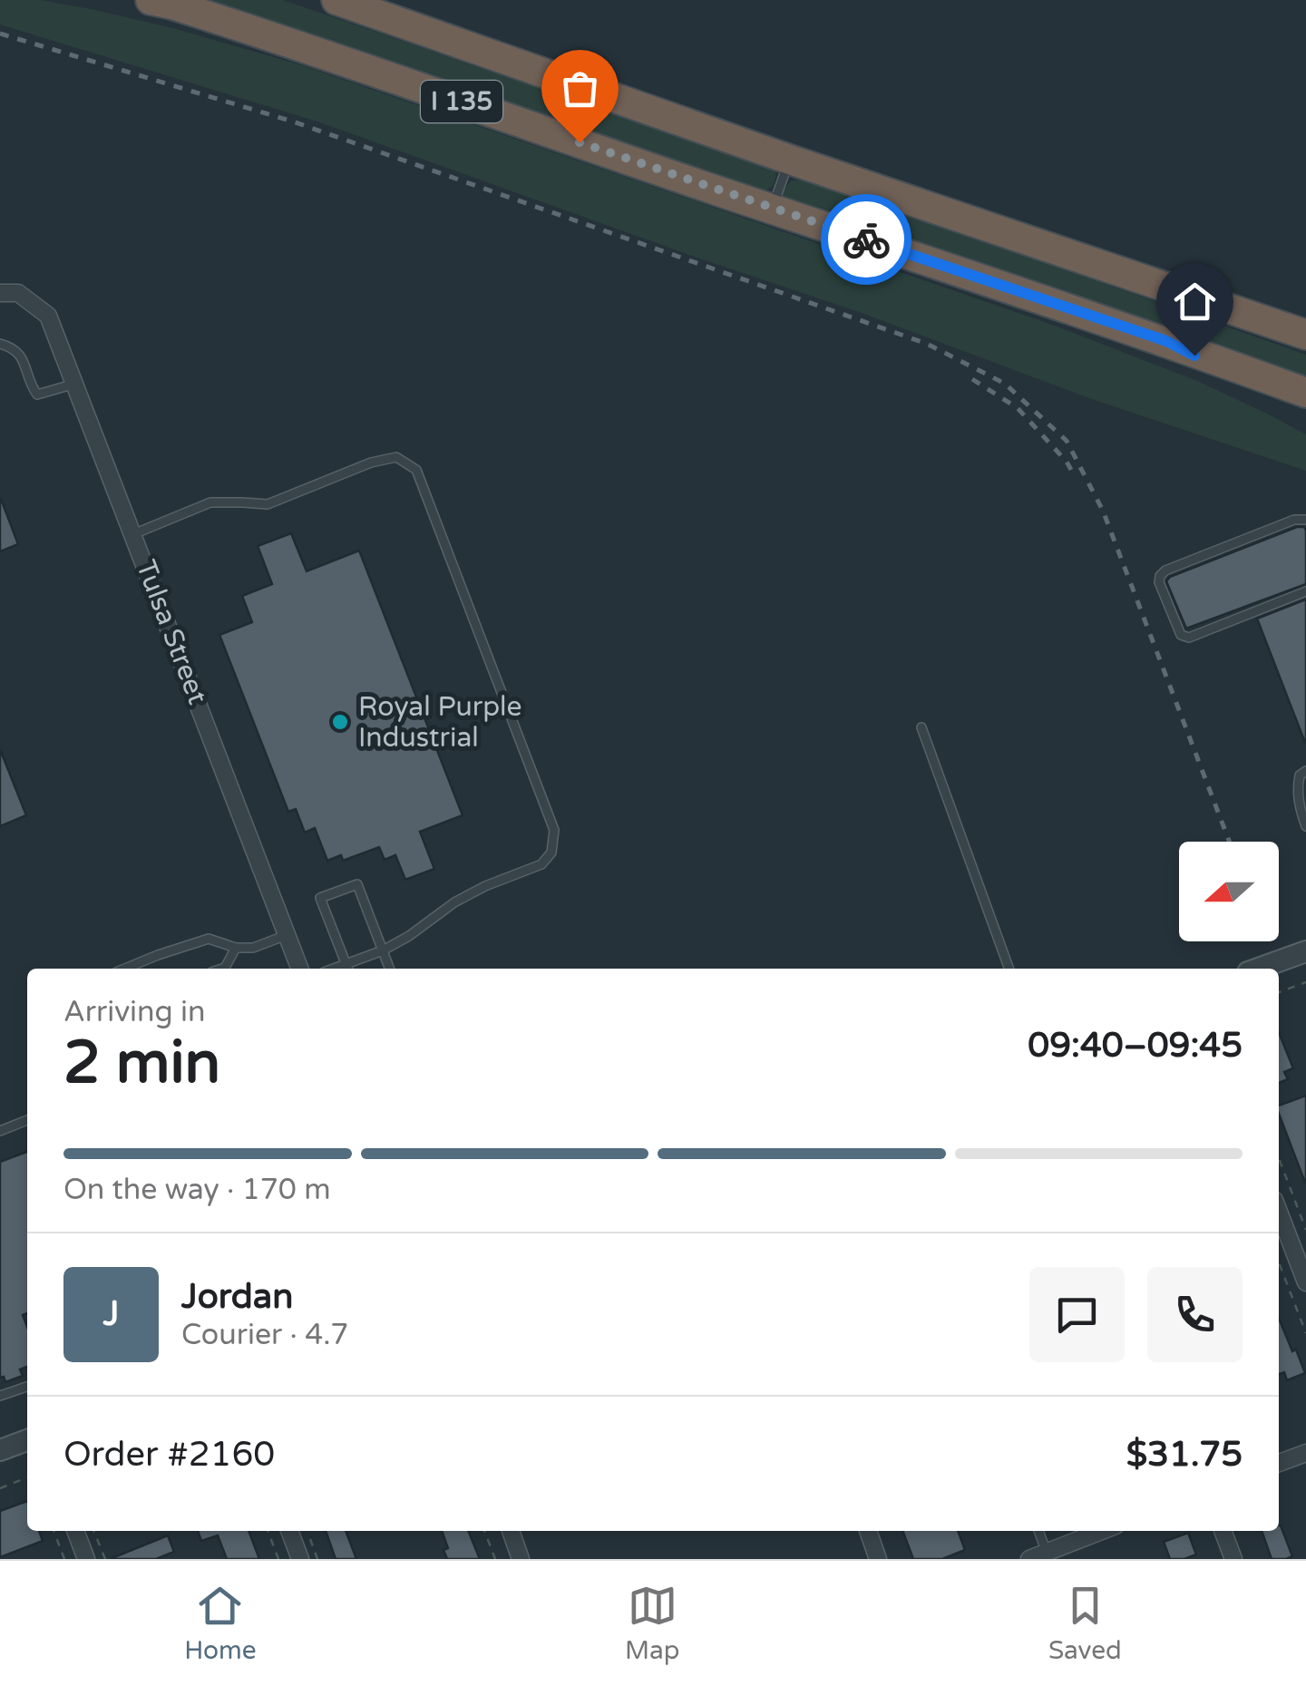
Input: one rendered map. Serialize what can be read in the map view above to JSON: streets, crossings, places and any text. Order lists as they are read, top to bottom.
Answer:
{
  "streets": {
    "highway": ["I 135"],
    "street": ["Tulsa Street"]
  },
  "places": ["Royal Purple Industrial"],
  "north": "left",
  "page": {
    "heading": ["2 min", "Arriving in", "09:40–09:45"],
    "panel": [
      "Jordan",
      "Courier · 4.7",
      "Order #2160",
      "$31.75"
    ],
    "bar": "On the way · 170 m",
    "round": "J",
    "tabs": ["Home", "Map", "Saved"]
  }
}
